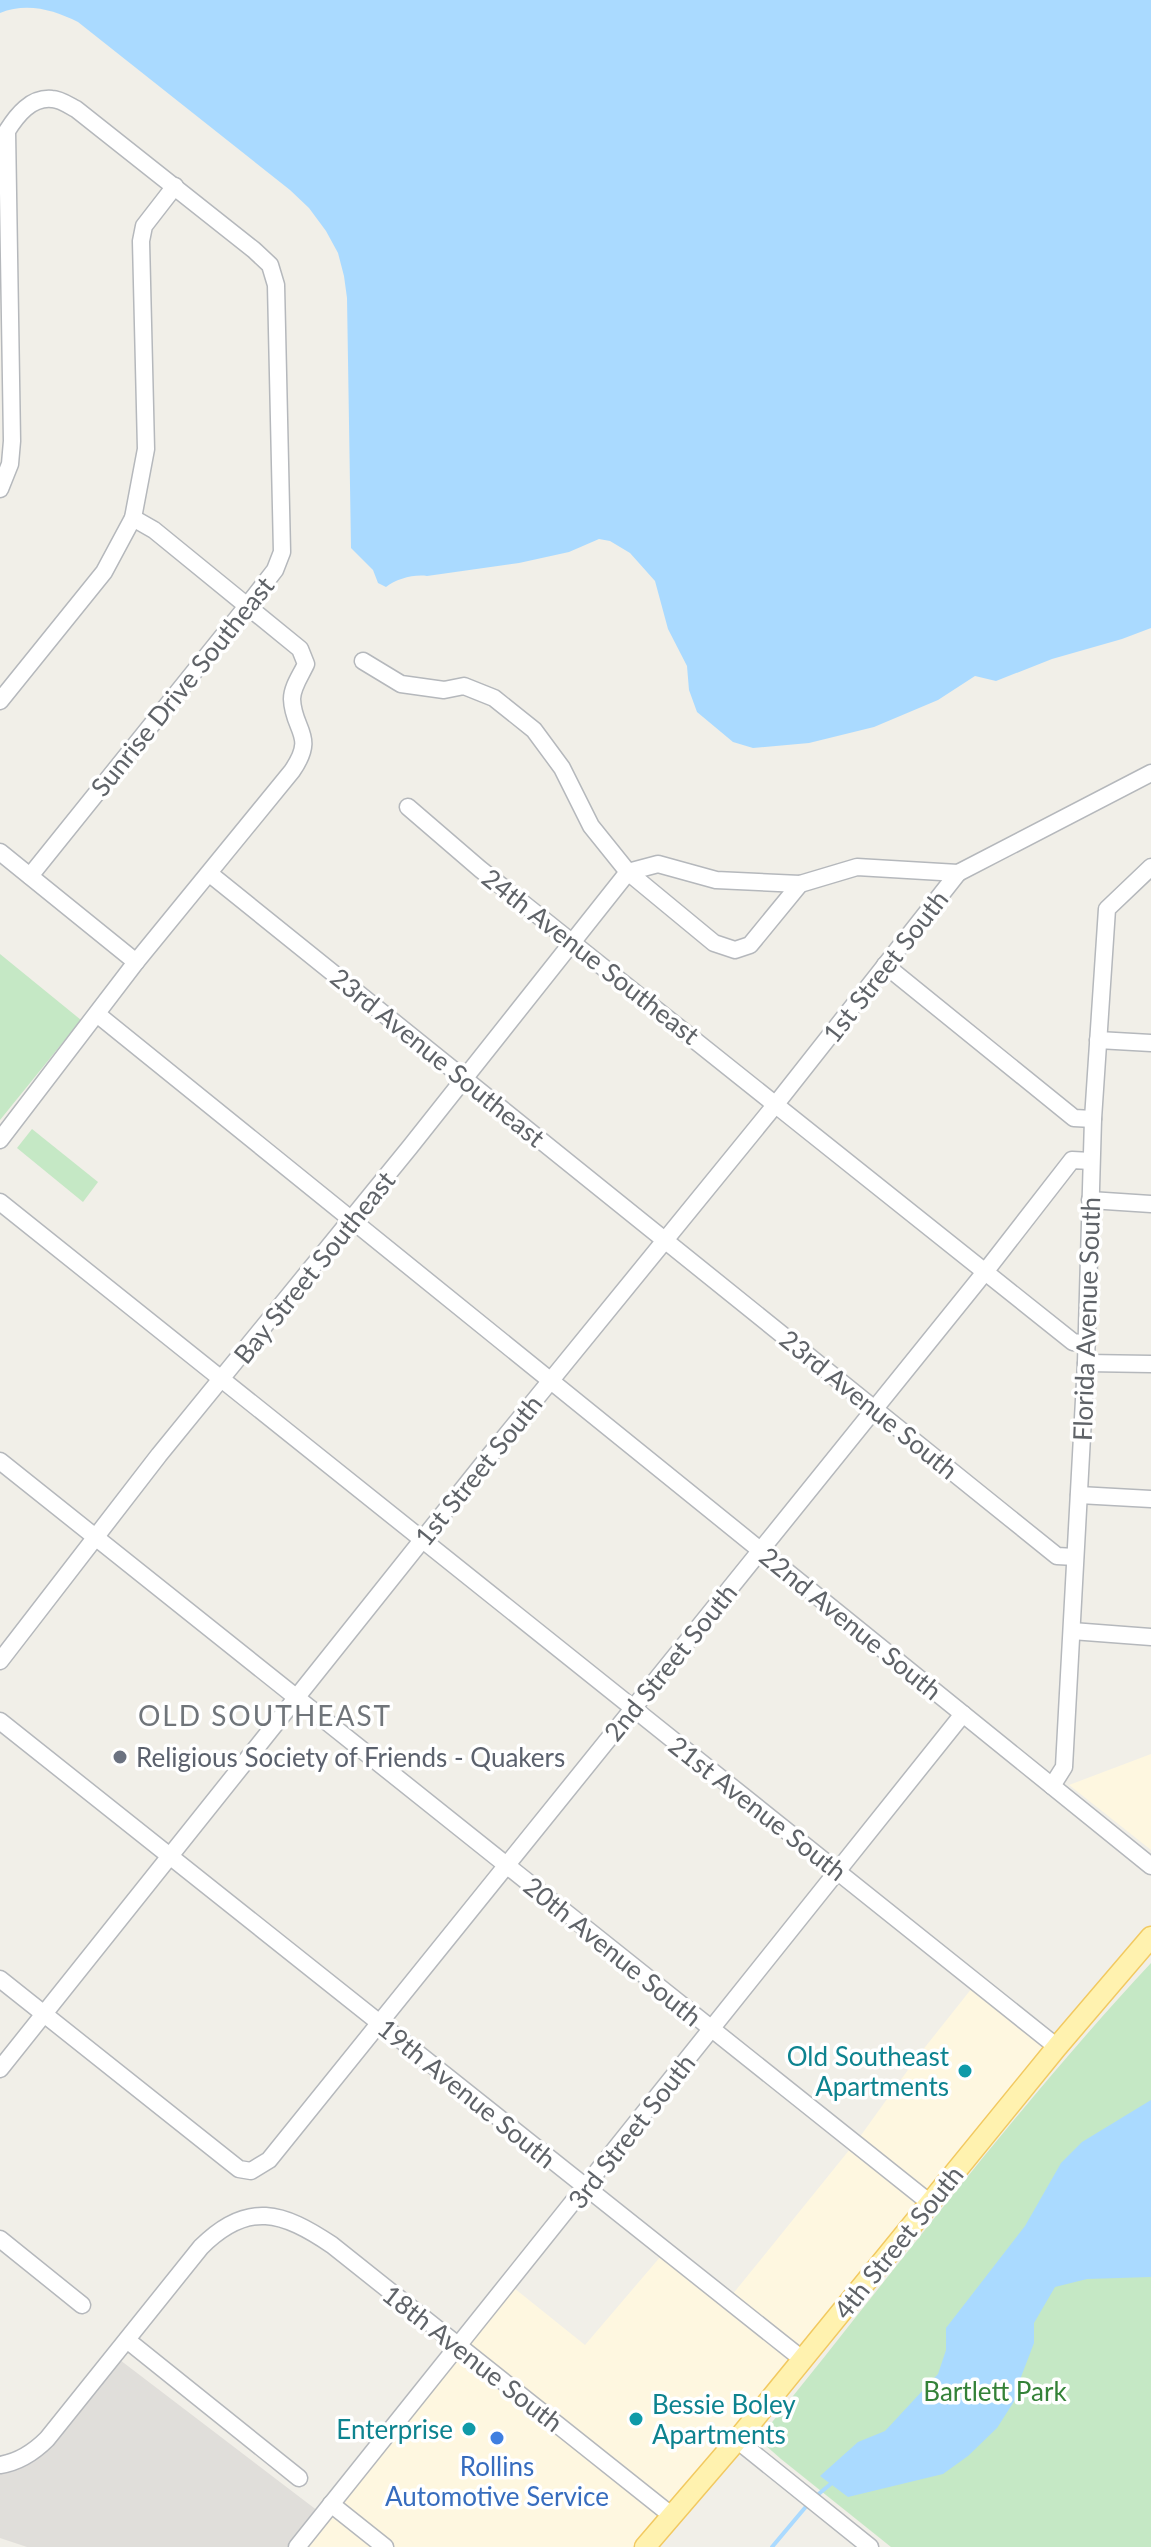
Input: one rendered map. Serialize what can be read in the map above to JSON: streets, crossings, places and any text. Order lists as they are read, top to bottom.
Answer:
{
  "streets": {
    "main road": ["4th Street South"],
    "street": [
      "Sunrise Drive Southeast",
      "24th Avenue Southeast",
      "1st Street South",
      "23rd Avenue Southeast",
      "Bay Street Southeast",
      "Florida Avenue South",
      "23rd Avenue South",
      "22nd Avenue South",
      "2nd Street South",
      "21st Avenue South",
      "20th Avenue South",
      "19th Avenue South",
      "3rd Street South",
      "18th Avenue South"
    ]
  },
  "crossings": [
    ["24th Avenue Southeast", "1st Street South"],
    ["24th Avenue Southeast", "Bay Street Southeast"],
    ["24th Avenue Southeast", "Florida Avenue South"],
    ["24th Avenue Southeast", "2nd Street South"],
    ["1st Street South", "23rd Avenue Southeast"],
    ["1st Street South", "23rd Avenue South"],
    ["1st Street South", "22nd Avenue South"],
    ["1st Street South", "2nd Street South"],
    ["1st Street South", "21st Avenue South"],
    ["1st Street South", "20th Avenue South"],
    ["1st Street South", "19th Avenue South"],
    ["23rd Avenue Southeast", "Bay Street Southeast"],
    ["23rd Avenue Southeast", "23rd Avenue South"],
    ["Bay Street Southeast", "22nd Avenue South"],
    ["Bay Street Southeast", "21st Avenue South"],
    ["Bay Street Southeast", "20th Avenue South"],
    ["Florida Avenue South", "23rd Avenue South"],
    ["Florida Avenue South", "22nd Avenue South"],
    ["Florida Avenue South", "2nd Street South"],
    ["23rd Avenue South", "2nd Street South"],
    ["22nd Avenue South", "2nd Street South"],
    ["22nd Avenue South", "3rd Street South"],
    ["2nd Street South", "21st Avenue South"],
    ["2nd Street South", "20th Avenue South"],
    ["2nd Street South", "19th Avenue South"],
    ["21st Avenue South", "3rd Street South"],
    ["21st Avenue South", "4th Street South"],
    ["20th Avenue South", "3rd Street South"],
    ["20th Avenue South", "4th Street South"],
    ["19th Avenue South", "3rd Street South"],
    ["19th Avenue South", "4th Street South"],
    ["3rd Street South", "18th Avenue South"],
    ["4th Street South", "18th Avenue South"]
  ],
  "districts": ["OLD SOUTHEAST"],
  "parks": ["Bartlett Park"],
  "places": [
    "Religious Society of Friends - Quakers",
    "Old Southeast Apartments",
    "Bessie Boley Apartments",
    "Enterprise",
    "Rollins Automotive Service"
  ]
}
